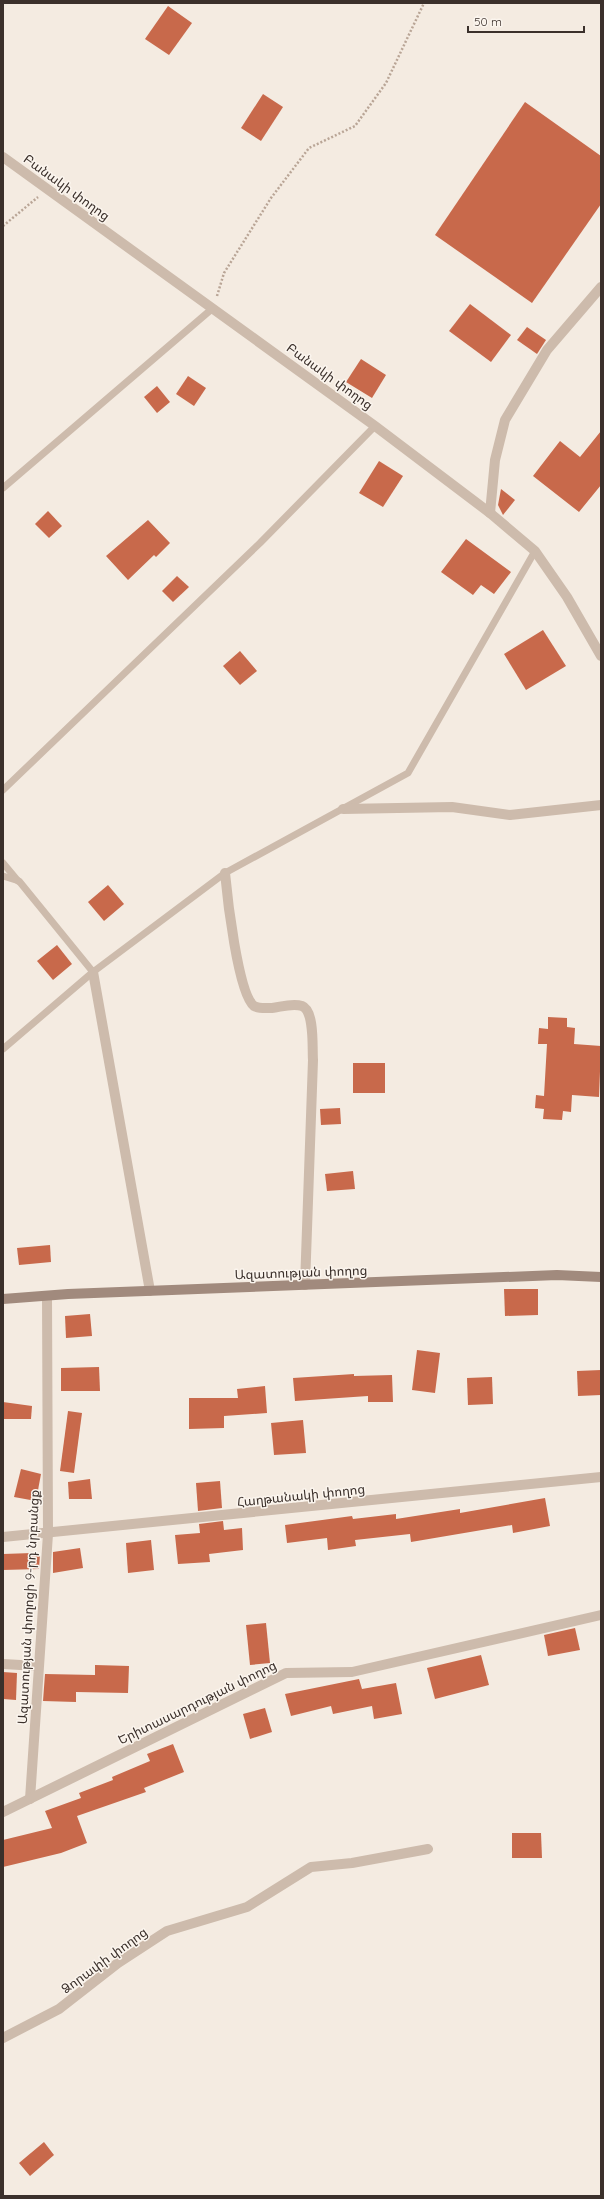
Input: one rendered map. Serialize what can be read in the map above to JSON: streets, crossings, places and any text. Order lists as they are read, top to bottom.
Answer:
{
  "streets": {
    "street": [
      "Բանակի փողոց",
      "Ազատության փողոց",
      "Հաղթանակի փողոց",
      "Ազատության փողոցի 9-րդ նրբանցք",
      "Երիտասարդության փողոց",
      "Ձորափի փողոց"
    ]
  },
  "crossings": [
    ["Ազատության փողոց", "Ազատության փողոցի 9-րդ նրբանցք"],
    ["Հաղթանակի փողոց", "Ազատության փողոցի 9-րդ նրբանցք"],
    ["Ազատության փողոցի 9-րդ նրբանցք", "Երիտասարդության փողոց"]
  ],
  "scale_bar": "50 m"
}
